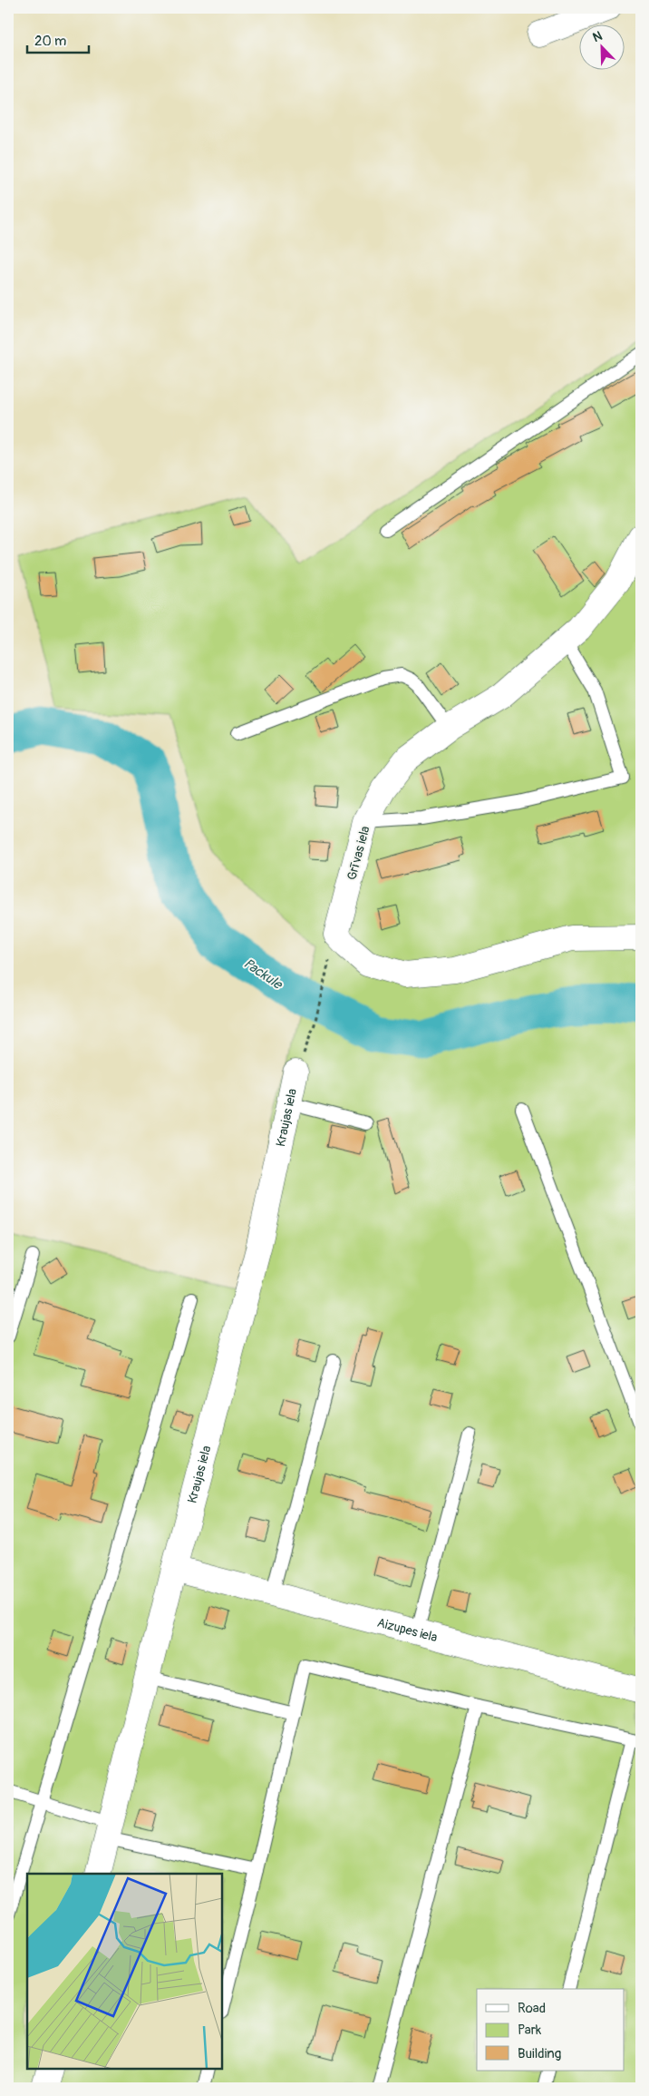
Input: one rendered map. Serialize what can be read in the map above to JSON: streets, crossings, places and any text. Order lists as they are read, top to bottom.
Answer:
{
  "streets": {
    "street": ["Grīvas iela", "Kraujas iela", "Aizupes iela"]
  },
  "crossings": [
    ["Kraujas iela", "Aizupes iela"]
  ],
  "water": ["Packule"],
  "legend": ["Road", "Park", "Building"],
  "scale_bar": "20 m",
  "north": "top left"
}
